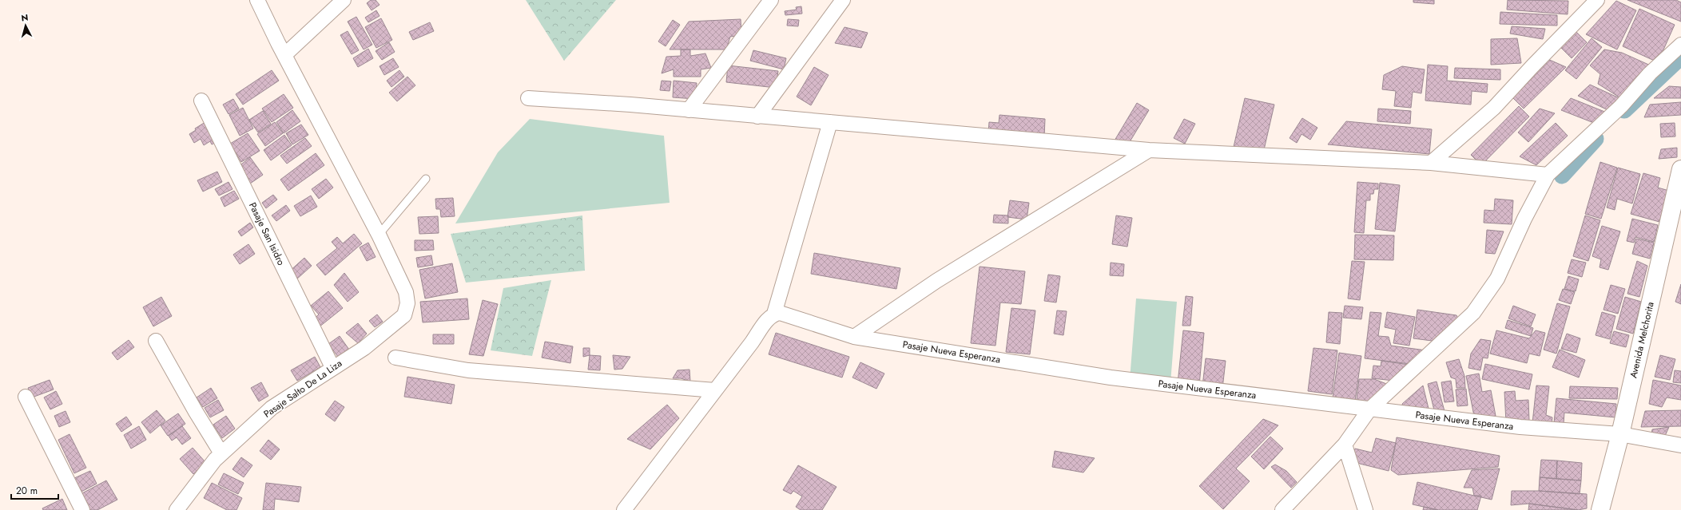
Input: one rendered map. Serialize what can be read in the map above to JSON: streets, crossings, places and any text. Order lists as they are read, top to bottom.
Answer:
{
  "streets": {
    "main road": ["Avenida Melchorita"],
    "street": ["Pasaje San Isidro", "Pasaje Nueva Esperanza", "Pasaje Salto De La Liza"]
  },
  "crossings": [
    ["Pasaje San Isidro", "Pasaje Salto De La Liza"],
    ["Avenida Melchorita", "Pasaje Nueva Esperanza"]
  ],
  "scale_bar": "20 m",
  "north": "top"
}
